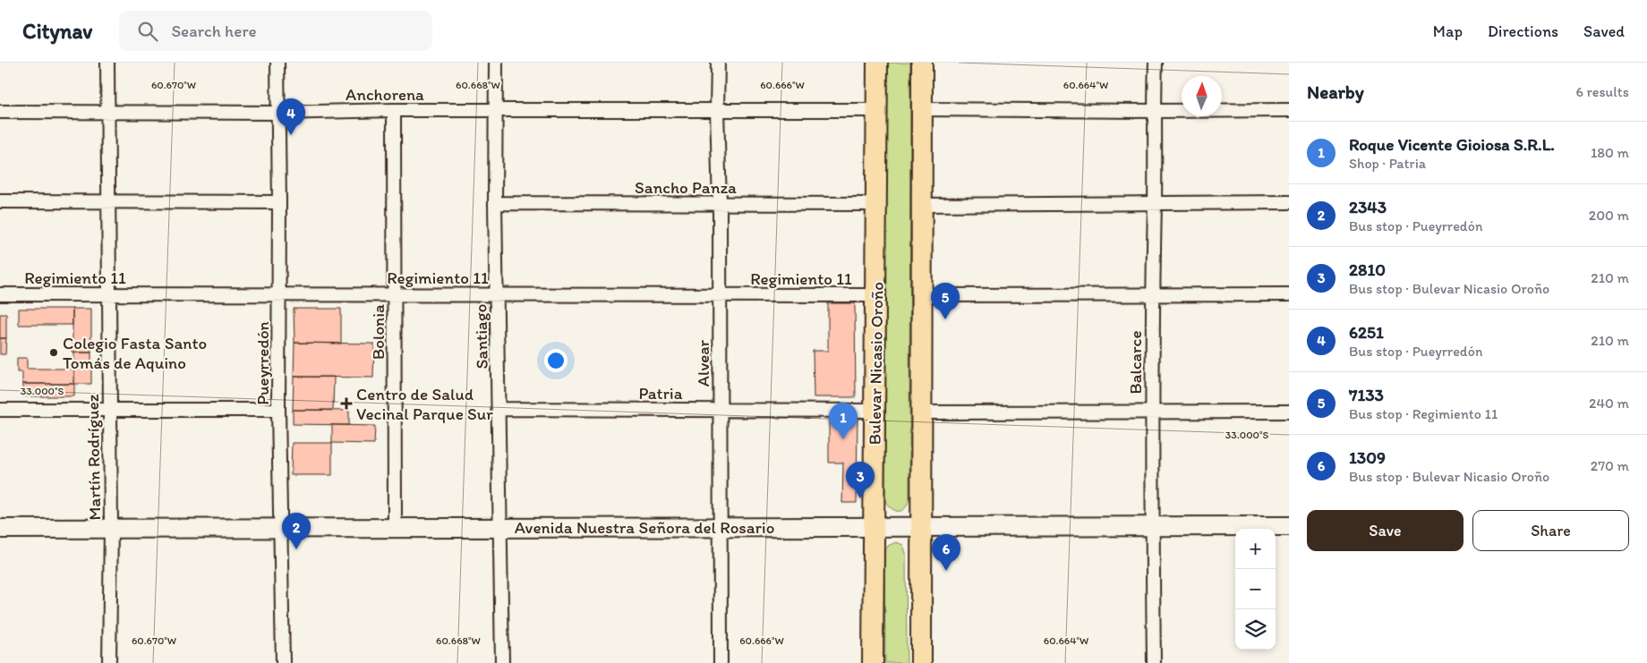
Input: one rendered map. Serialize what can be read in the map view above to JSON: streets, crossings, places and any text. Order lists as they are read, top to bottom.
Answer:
{
  "streets": {
    "main road": ["Bulevar Nicasio Oroño"],
    "street": [
      "Anchorena",
      "Sancho Panza",
      "Regimiento 11",
      "Bolonia",
      "Santiago",
      "Balcarce",
      "Pueyrredón",
      "Alvear",
      "Patria",
      "Martín Rodríguez",
      "Avenida Nuestra Señora del Rosario"
    ]
  },
  "crossings": [
    ["Anchorena", "Bolonia"],
    ["Anchorena", "Santiago"],
    ["Anchorena", "Pueyrredón"],
    ["Anchorena", "Alvear"],
    ["Anchorena", "Bulevar Nicasio Oroño"],
    ["Anchorena", "Martín Rodríguez"],
    ["Sancho Panza", "Santiago"],
    ["Sancho Panza", "Alvear"],
    ["Sancho Panza", "Bulevar Nicasio Oroño"],
    ["Regimiento 11", "Bolonia"],
    ["Regimiento 11", "Santiago"],
    ["Regimiento 11", "Pueyrredón"],
    ["Regimiento 11", "Alvear"],
    ["Regimiento 11", "Bulevar Nicasio Oroño"],
    ["Regimiento 11", "Martín Rodríguez"],
    ["Bolonia", "Avenida Nuestra Señora del Rosario"],
    ["Santiago", "Patria"],
    ["Santiago", "Avenida Nuestra Señora del Rosario"],
    ["Balcarce", "Avenida Nuestra Señora del Rosario"],
    ["Pueyrredón", "Avenida Nuestra Señora del Rosario"],
    ["Alvear", "Patria"],
    ["Alvear", "Avenida Nuestra Señora del Rosario"],
    ["Bulevar Nicasio Oroño", "Patria"],
    ["Bulevar Nicasio Oroño", "Avenida Nuestra Señora del Rosario"],
    ["Martín Rodríguez", "Avenida Nuestra Señora del Rosario"]
  ],
  "places": {
    "other": ["Colegio Fasta Santo Tomás de Aquino"],
    "health": ["Centro de Salud Vecinal Parque Sur"]
  },
  "north": "top",
  "page": {
    "header": "Citynav",
    "search": "Search here",
    "nav": ["Map", "Directions", "Saved"],
    "heading": ["Nearby", "6 results"],
    "pins": [
      "4",
      "5",
      "1",
      "3",
      "2",
      "6"
    ],
    "list": [
      {
        "mark": "1",
        "name": "Roque Vicente Gioiosa S.R.L.",
        "note": "Shop · Patria",
        "value": "180 m"
      },
      {
        "mark": "2",
        "name": "2343",
        "note": "Bus stop · Pueyrredón",
        "value": "200 m"
      },
      {
        "mark": "3",
        "name": "2810",
        "note": "Bus stop · Bulevar Nicasio Oroño",
        "value": "210 m"
      },
      {
        "mark": "4",
        "name": "6251",
        "note": "Bus stop · Pueyrredón",
        "value": "210 m"
      },
      {
        "mark": "5",
        "name": "7133",
        "note": "Bus stop · Regimiento 11",
        "value": "240 m"
      },
      {
        "mark": "6",
        "name": "1309",
        "note": "Bus stop · Bulevar Nicasio Oroño",
        "value": "270 m"
      }
    ],
    "buttons": ["Save", "Share"],
    "map_buttons": ["+", "−"]
  },
  "coordinates": [
    "60.670°W",
    "60.668°W",
    "60.666°W",
    "60.664°W",
    "33.000°S"
  ]
}
